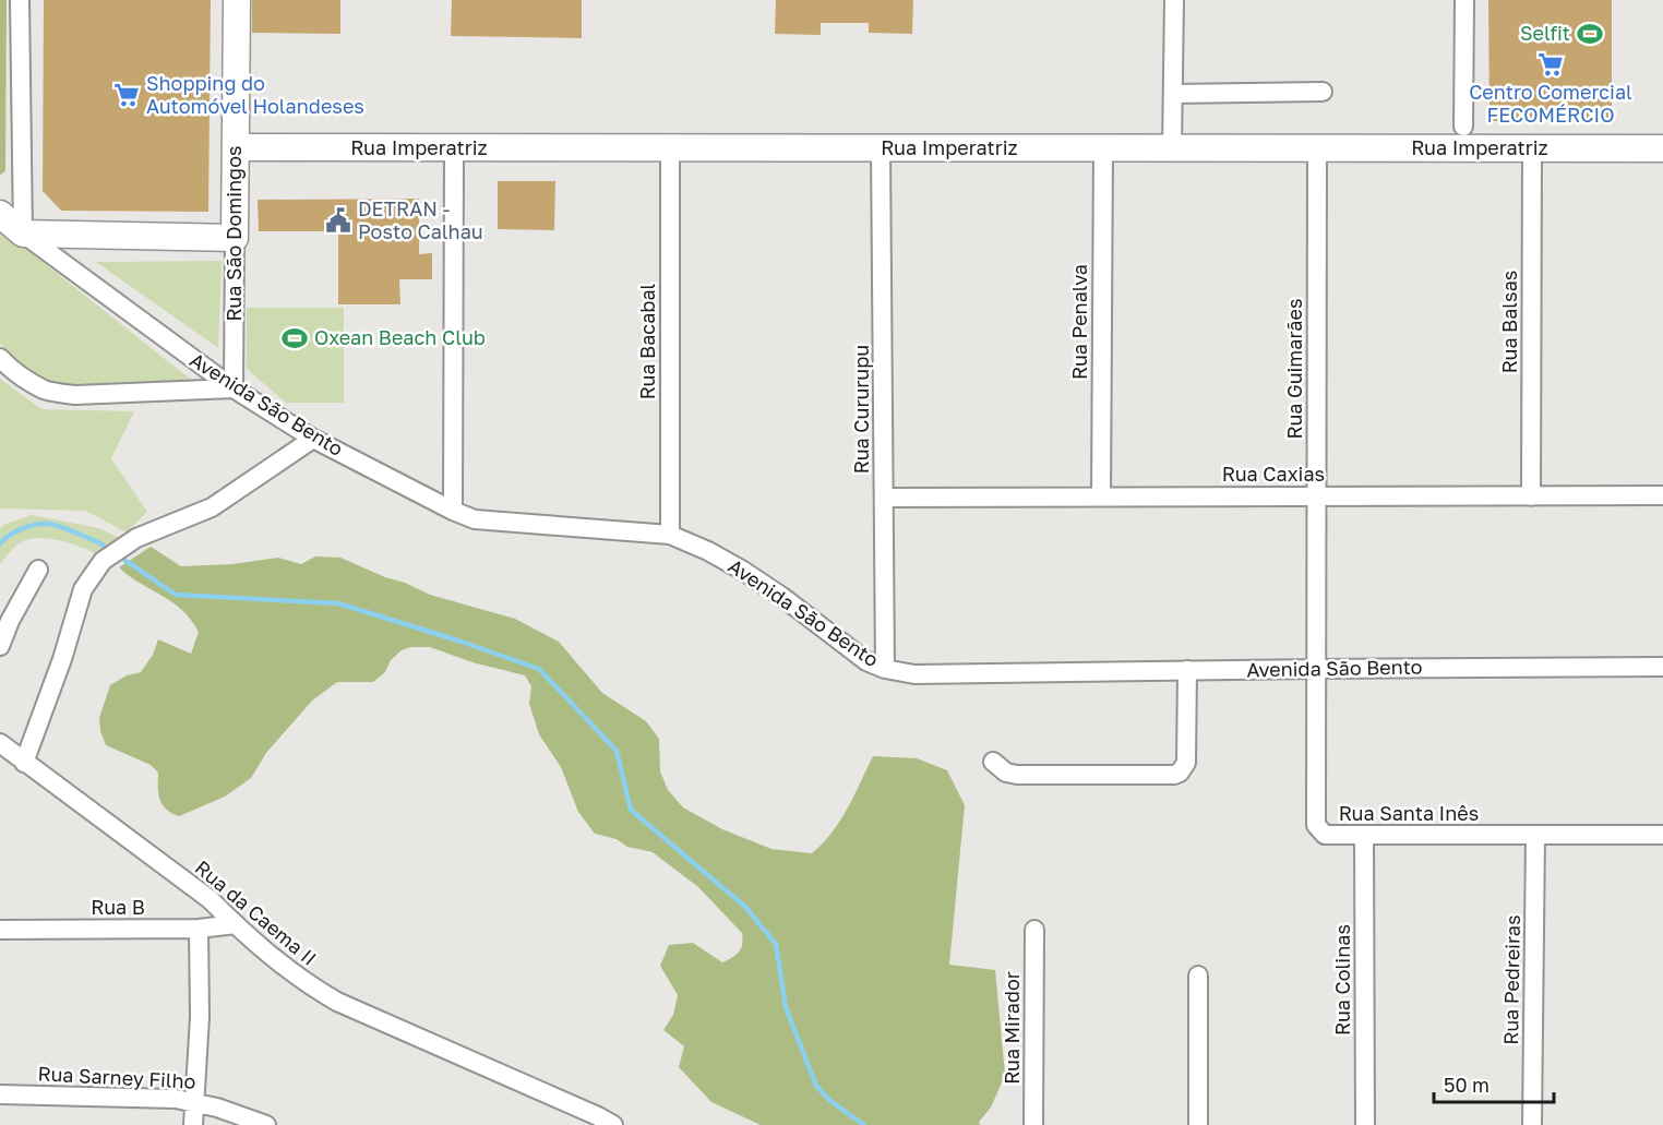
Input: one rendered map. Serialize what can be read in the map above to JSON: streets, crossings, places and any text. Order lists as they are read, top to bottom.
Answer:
{
  "streets": {
    "street": [
      "Rua Imperatriz",
      "Rua São Domingos",
      "Rua Penalva",
      "Rua Balsas",
      "Rua Bacabal",
      "Rua Guimarães",
      "Avenida São Bento",
      "Rua Cururupu",
      "Rua Caxias",
      "Rua Santa Inês",
      "Rua B",
      "Rua da Caema II",
      "Rua Colinas",
      "Rua Pedreiras",
      "Rua Mirador",
      "Rua Sarney Filho"
    ]
  },
  "crossings": [
    ["Rua Imperatriz", "Rua São Domingos"],
    ["Rua Imperatriz", "Rua Penalva"],
    ["Rua Imperatriz", "Rua Balsas"],
    ["Rua Imperatriz", "Rua Bacabal"],
    ["Rua Imperatriz", "Rua Guimarães"],
    ["Rua Imperatriz", "Rua Cururupu"],
    ["Rua São Domingos", "Avenida São Bento"],
    ["Rua Penalva", "Rua Caxias"],
    ["Rua Balsas", "Rua Caxias"],
    ["Rua Bacabal", "Avenida São Bento"],
    ["Rua Guimarães", "Avenida São Bento"],
    ["Rua Guimarães", "Rua Caxias"],
    ["Rua Guimarães", "Rua Santa Inês"],
    ["Avenida São Bento", "Rua Cururupu"],
    ["Avenida São Bento", "Rua Santa Inês"],
    ["Rua Cururupu", "Rua Caxias"],
    ["Rua Santa Inês", "Rua Colinas"],
    ["Rua Santa Inês", "Rua Pedreiras"],
    ["Rua B", "Rua da Caema II"]
  ],
  "places": {
    "sports": ["Selfit", "Oxean Beach Club"],
    "supermarket": ["Centro Comercial FECOMÉRCIO", "Shopping do Automóvel Holandeses"],
    "public building": ["DETRAN - Posto Calhau"]
  },
  "scale_bar": "50 m"
}
